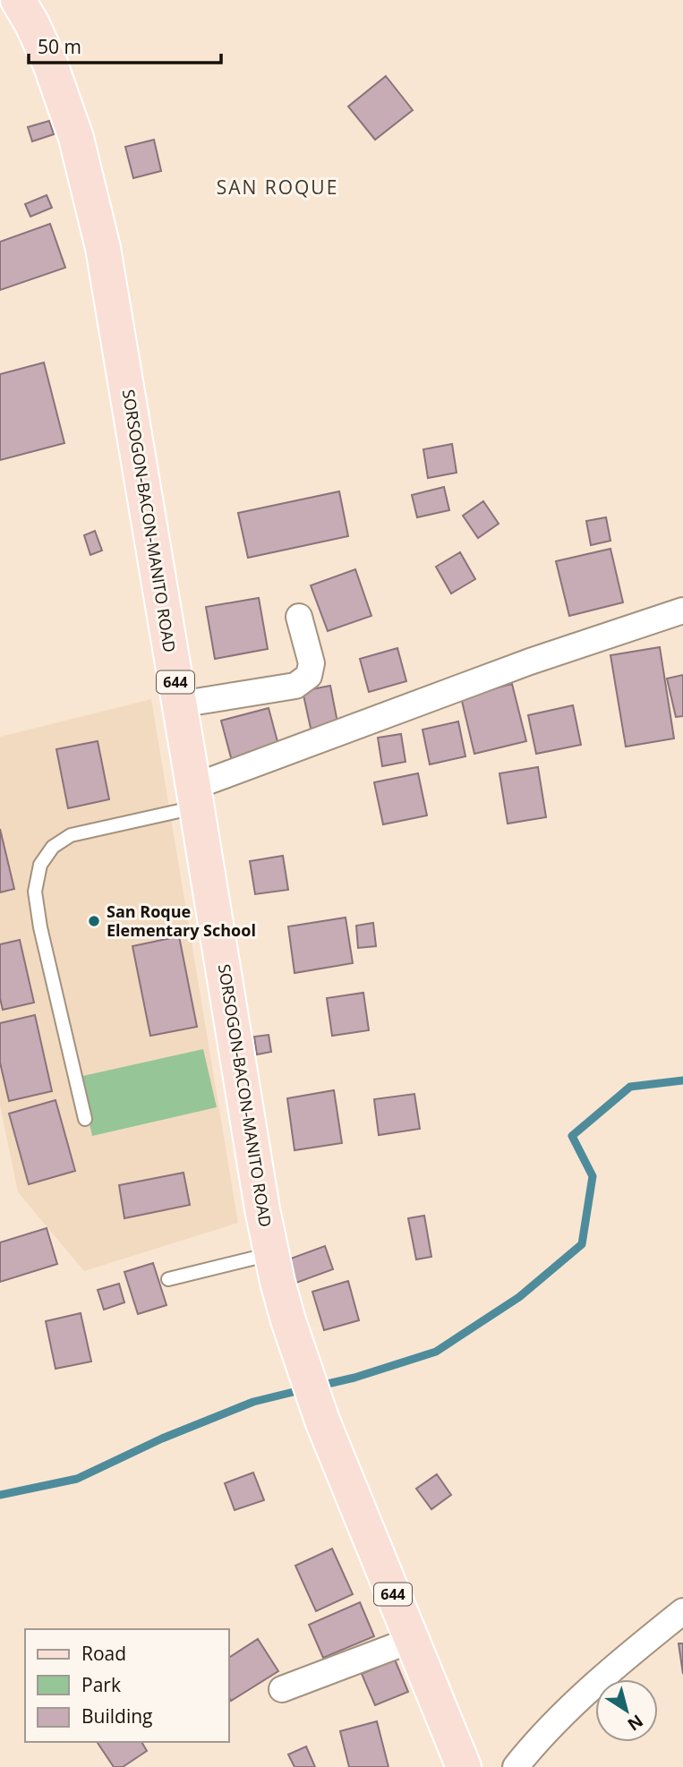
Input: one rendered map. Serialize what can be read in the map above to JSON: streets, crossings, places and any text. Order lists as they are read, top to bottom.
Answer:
{
  "streets": {
    "main road": ["SORSOGON-BACON-MANITO ROAD", "644"]
  },
  "districts": ["SAN ROQUE"],
  "places": ["San Roque Elementary School"],
  "legend": ["Road", "Park", "Building"],
  "scale_bar": "50 m",
  "north": "bottom right"
}
